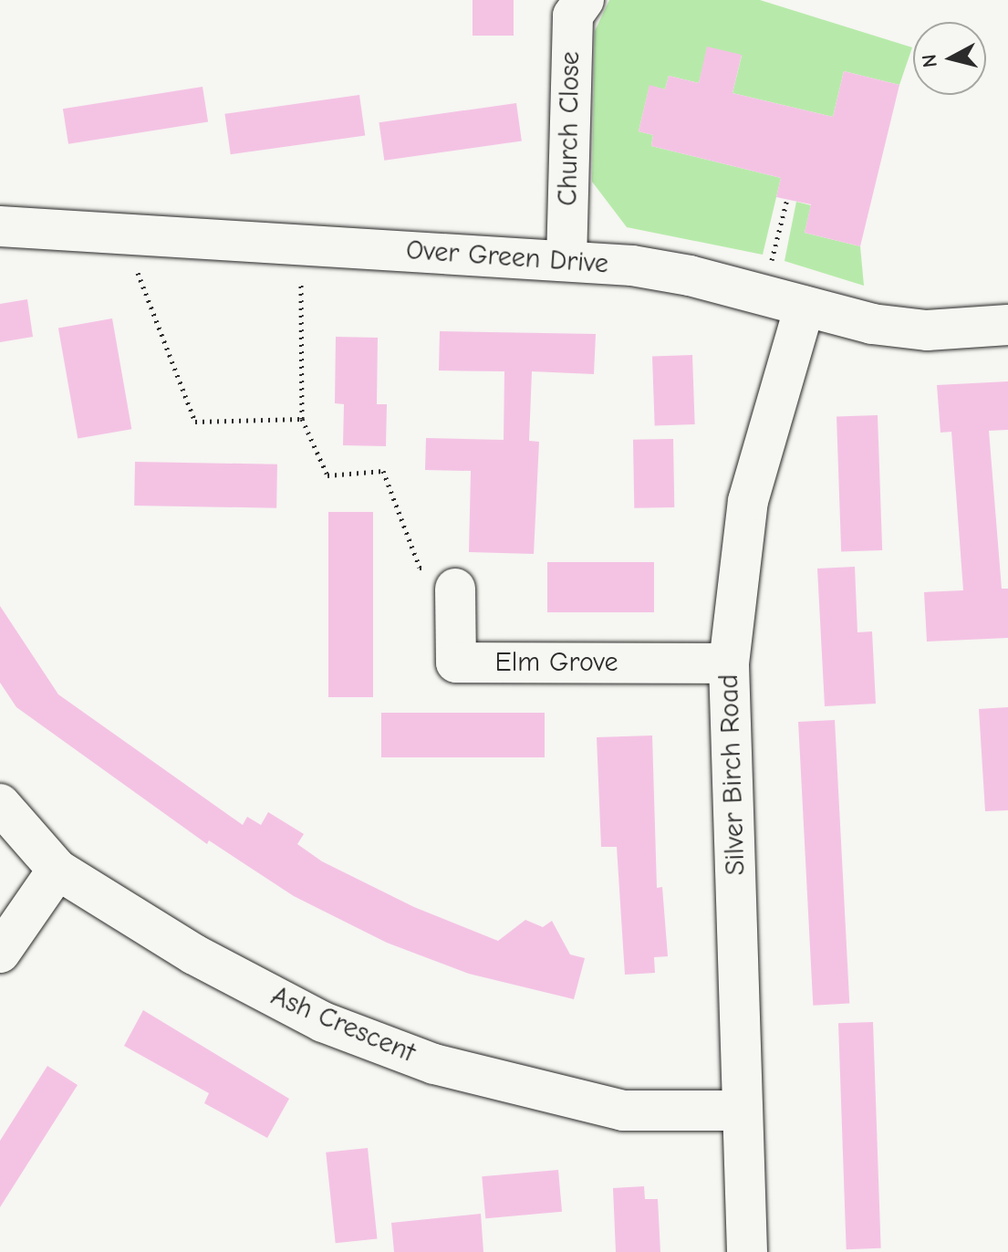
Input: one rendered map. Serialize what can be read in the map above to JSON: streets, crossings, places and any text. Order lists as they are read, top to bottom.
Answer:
{
  "streets": {
    "street": [
      "Church Close",
      "Over Green Drive",
      "Elm Grove",
      "Silver Birch Road",
      "Ash Crescent"
    ]
  },
  "crossings": [
    ["Church Close", "Over Green Drive"],
    ["Over Green Drive", "Silver Birch Road"],
    ["Elm Grove", "Silver Birch Road"],
    ["Silver Birch Road", "Ash Crescent"]
  ],
  "north": "left"
}
